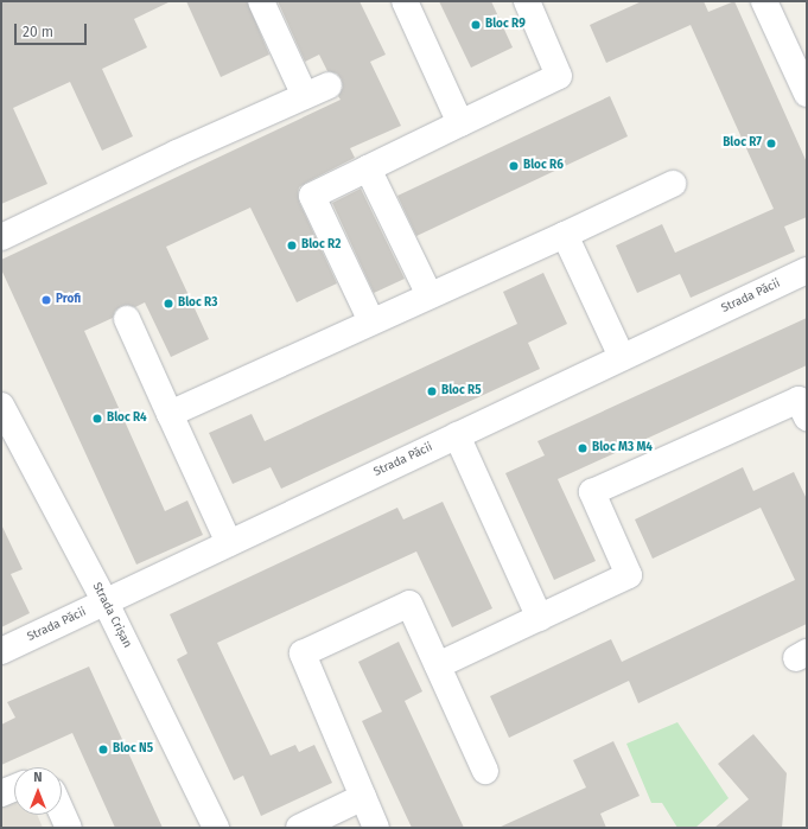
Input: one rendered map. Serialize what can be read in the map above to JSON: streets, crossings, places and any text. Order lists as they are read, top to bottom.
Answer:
{
  "streets": {
    "street": ["Strada Păcii", "Strada Crișan"]
  },
  "crossings": [
    ["Strada Păcii", "Strada Crișan"]
  ],
  "places": [
    "Bloc R9",
    "Bloc R7",
    "Bloc R6",
    "Bloc R2",
    "Profi",
    "Bloc R3",
    "Bloc R5",
    "Bloc R4",
    "Bloc M3 M4",
    "Bloc N5"
  ],
  "scale_bar": "20 m",
  "north": "top"
}
